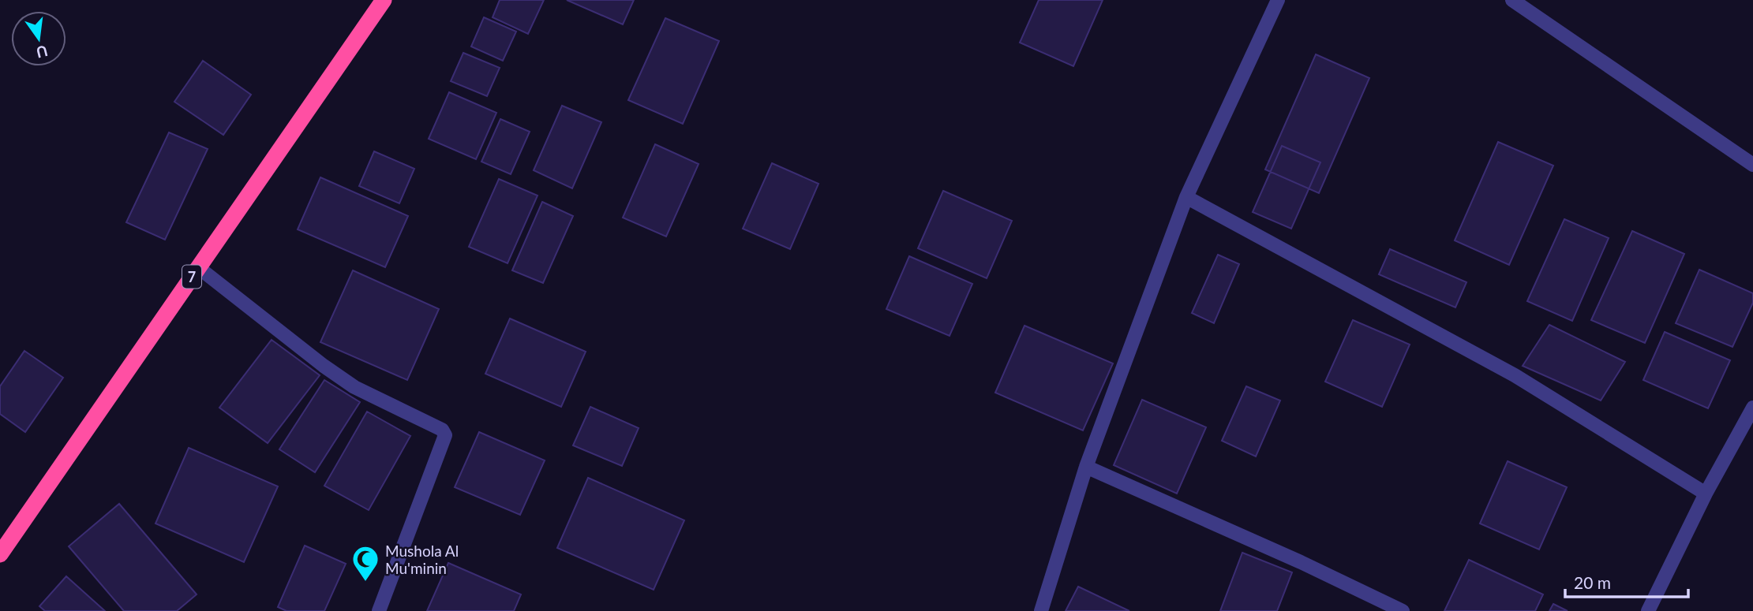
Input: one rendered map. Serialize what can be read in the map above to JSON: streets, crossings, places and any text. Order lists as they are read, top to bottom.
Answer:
{
  "streets": {
    "highway": ["7"]
  },
  "places": {
    "mosque": ["Mushola Al Mu'minin"]
  },
  "scale_bar": "20 m",
  "north": "bottom"
}
